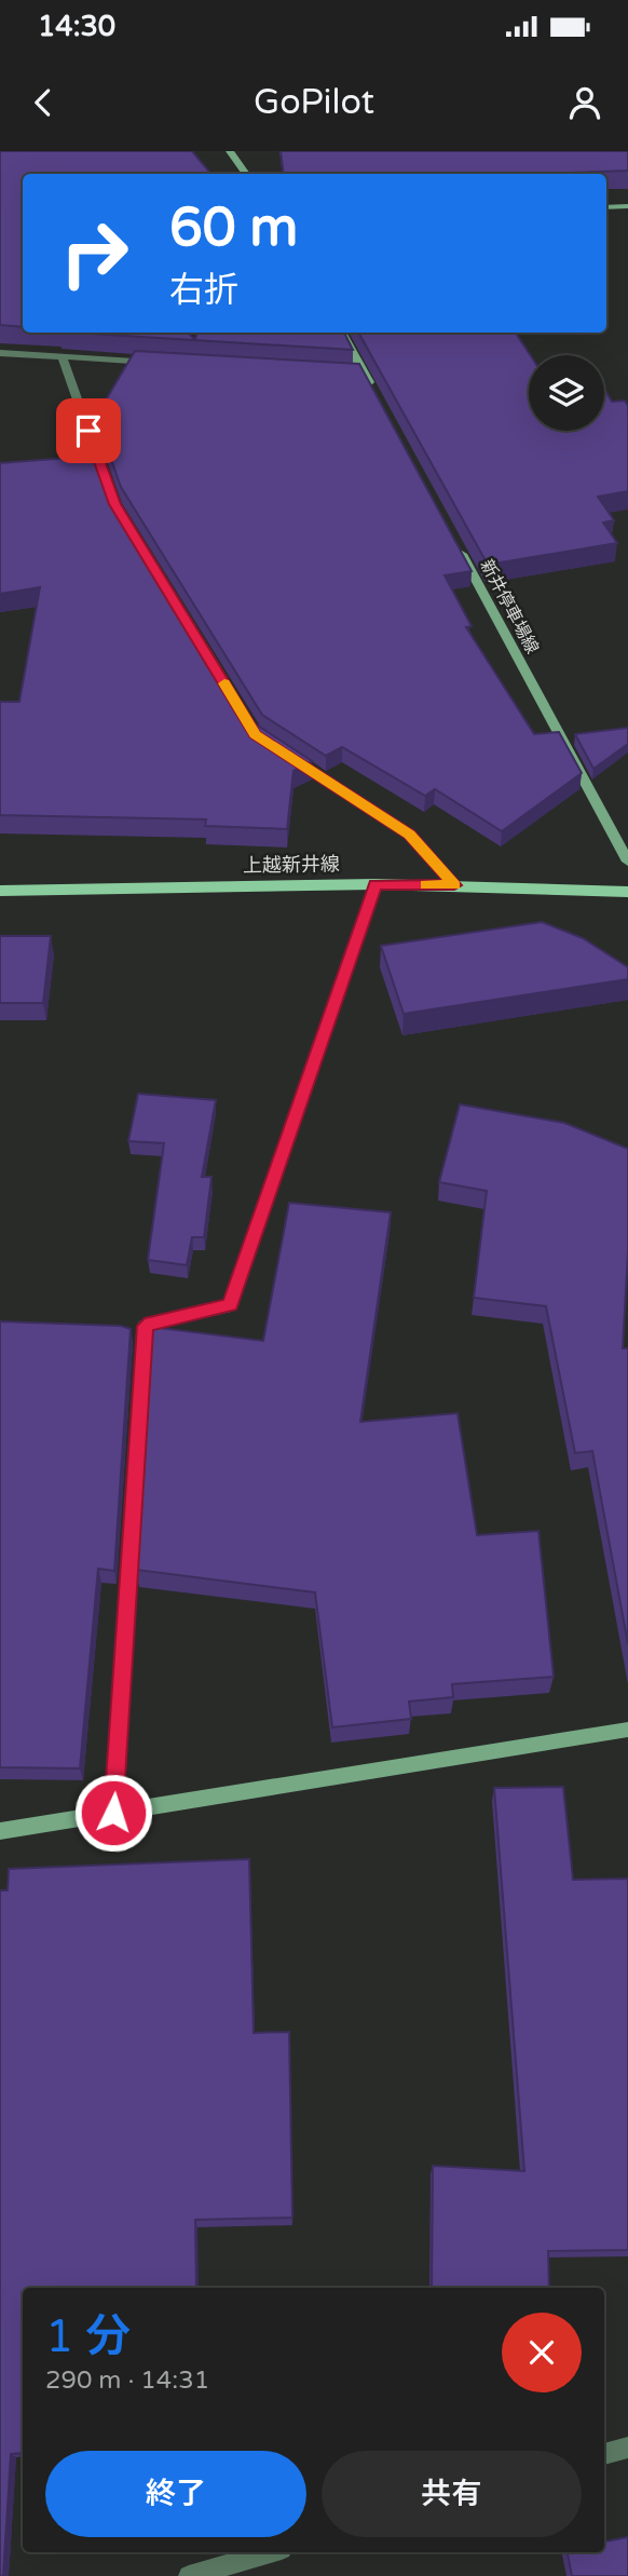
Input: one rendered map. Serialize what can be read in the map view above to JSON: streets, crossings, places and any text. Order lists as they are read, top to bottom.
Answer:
{
  "streets": {
    "main road": ["新井停車場線", "上越新井線"]
  },
  "page": {
    "status": "14:30",
    "header": "GoPilot",
    "turn": ["60 m", "右折"],
    "heading": ["1 分", "290 m · 14:31"],
    "buttons": ["終了", "共有"]
  }
}
